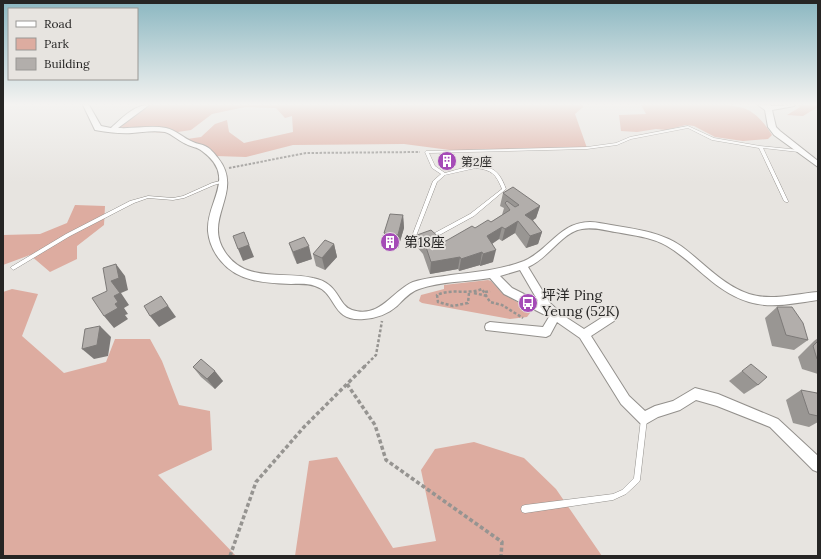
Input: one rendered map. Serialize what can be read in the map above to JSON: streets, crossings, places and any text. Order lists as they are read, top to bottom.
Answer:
{
  "places": {
    "building": ["第2座", "第18座"],
    "bus stop": ["坪洋 Ping Yeung (52K)"]
  },
  "legend": ["Road", "Park", "Building"]
}
